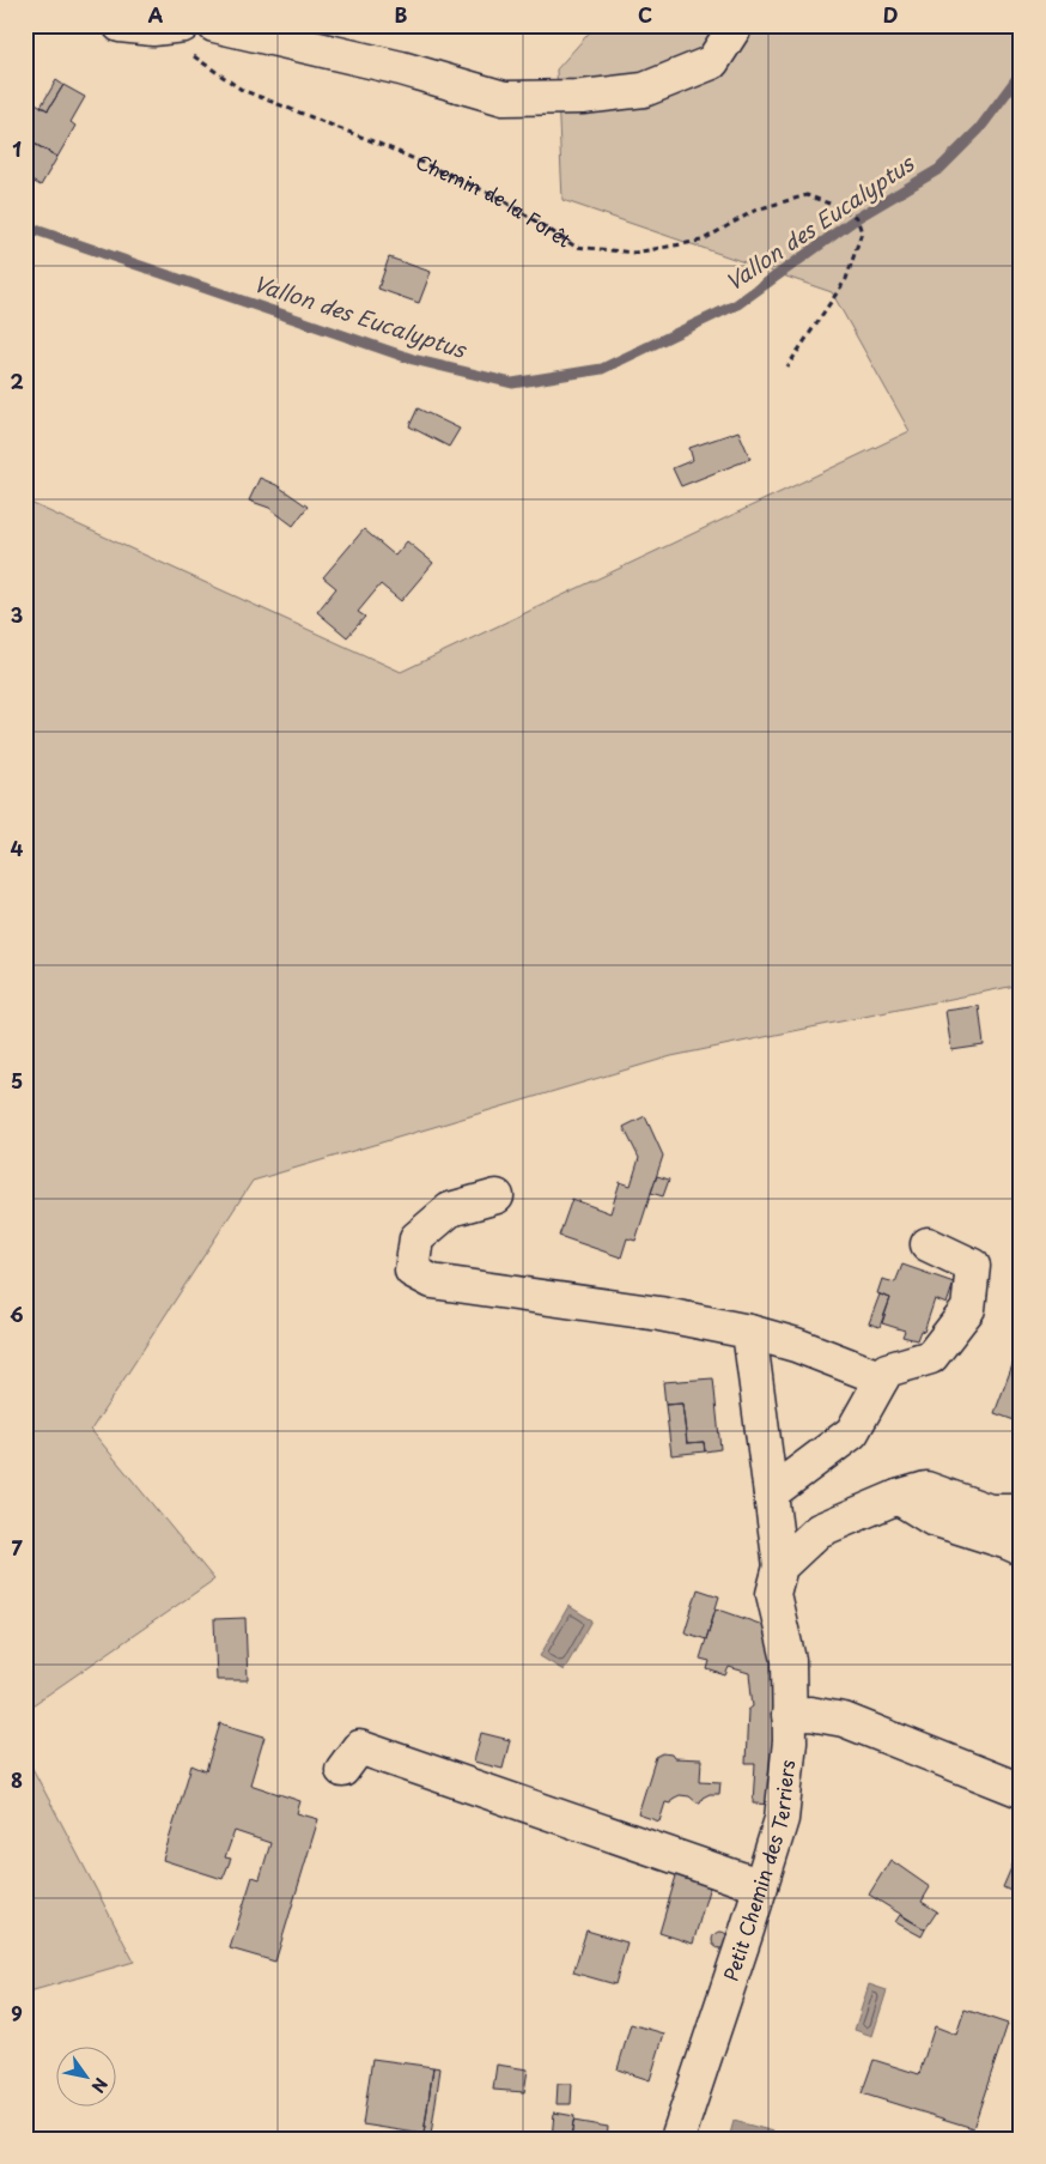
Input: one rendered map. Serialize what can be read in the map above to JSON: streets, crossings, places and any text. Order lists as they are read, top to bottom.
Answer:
{
  "streets": {
    "street": ["Petit Chemin des Terriers"],
    "path": ["Chemin de la Forêt"]
  },
  "water": ["Vallon des Eucalyptus"],
  "north": "bottom right",
  "grid": {
    "columns": [
      "A",
      "B",
      "C",
      "D"
    ],
    "rows": [
      "1",
      "2",
      "3",
      "4",
      "5",
      "6",
      "7",
      "8",
      "9"
    ]
  }
}
